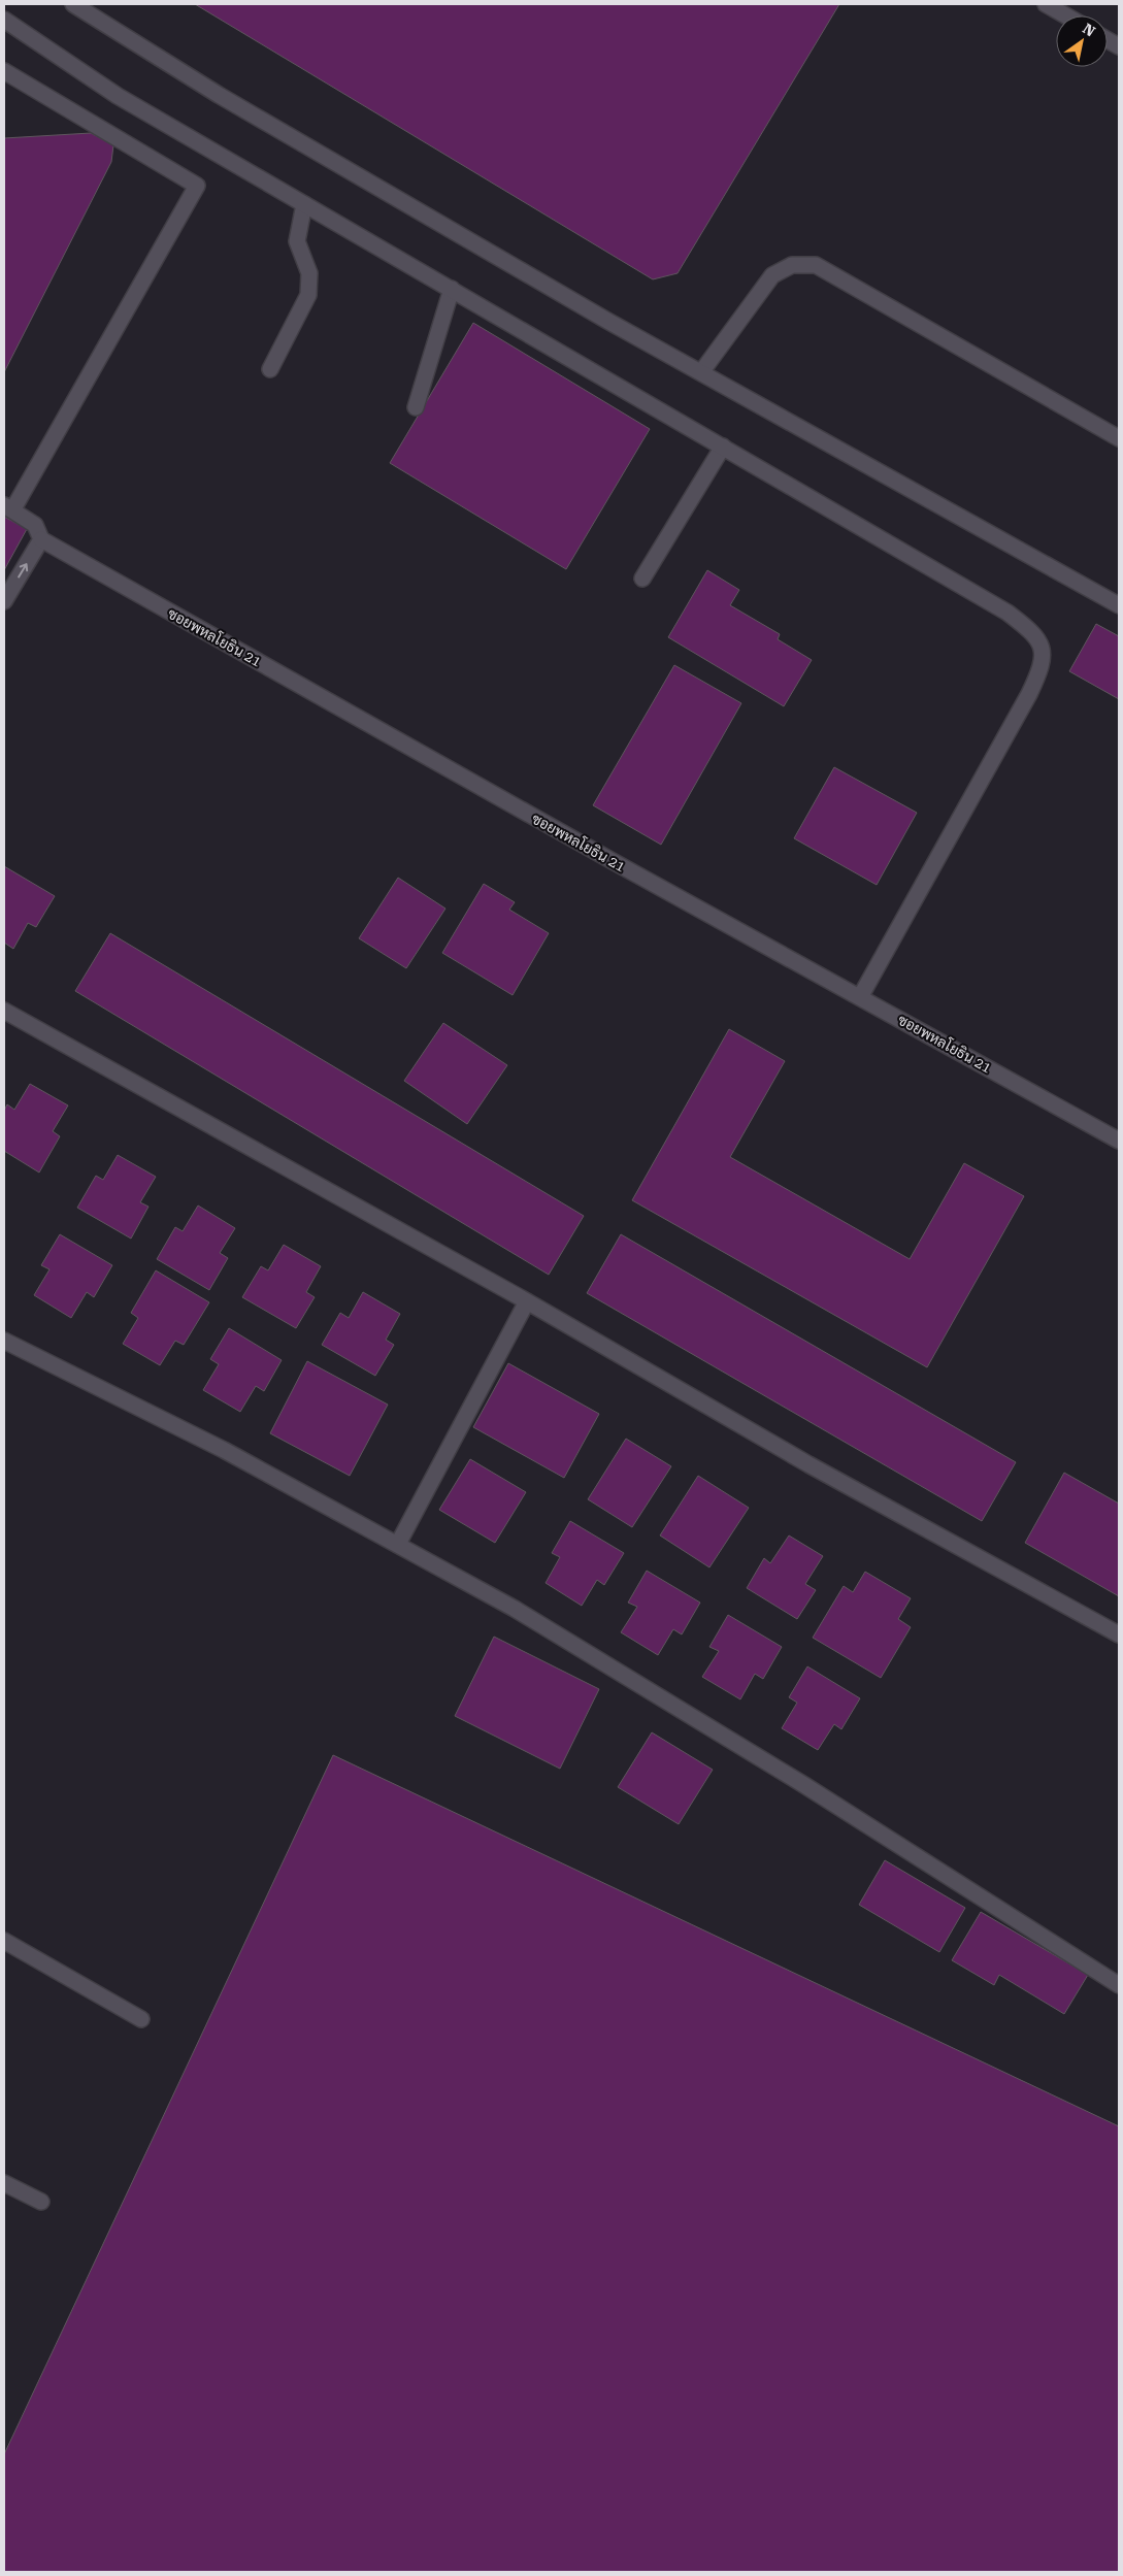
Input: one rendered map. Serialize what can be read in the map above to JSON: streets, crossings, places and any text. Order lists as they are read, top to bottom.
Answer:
{
  "streets": {
    "street": ["ซอยพหลโยธิน 21"]
  },
  "north": "top right"
}
